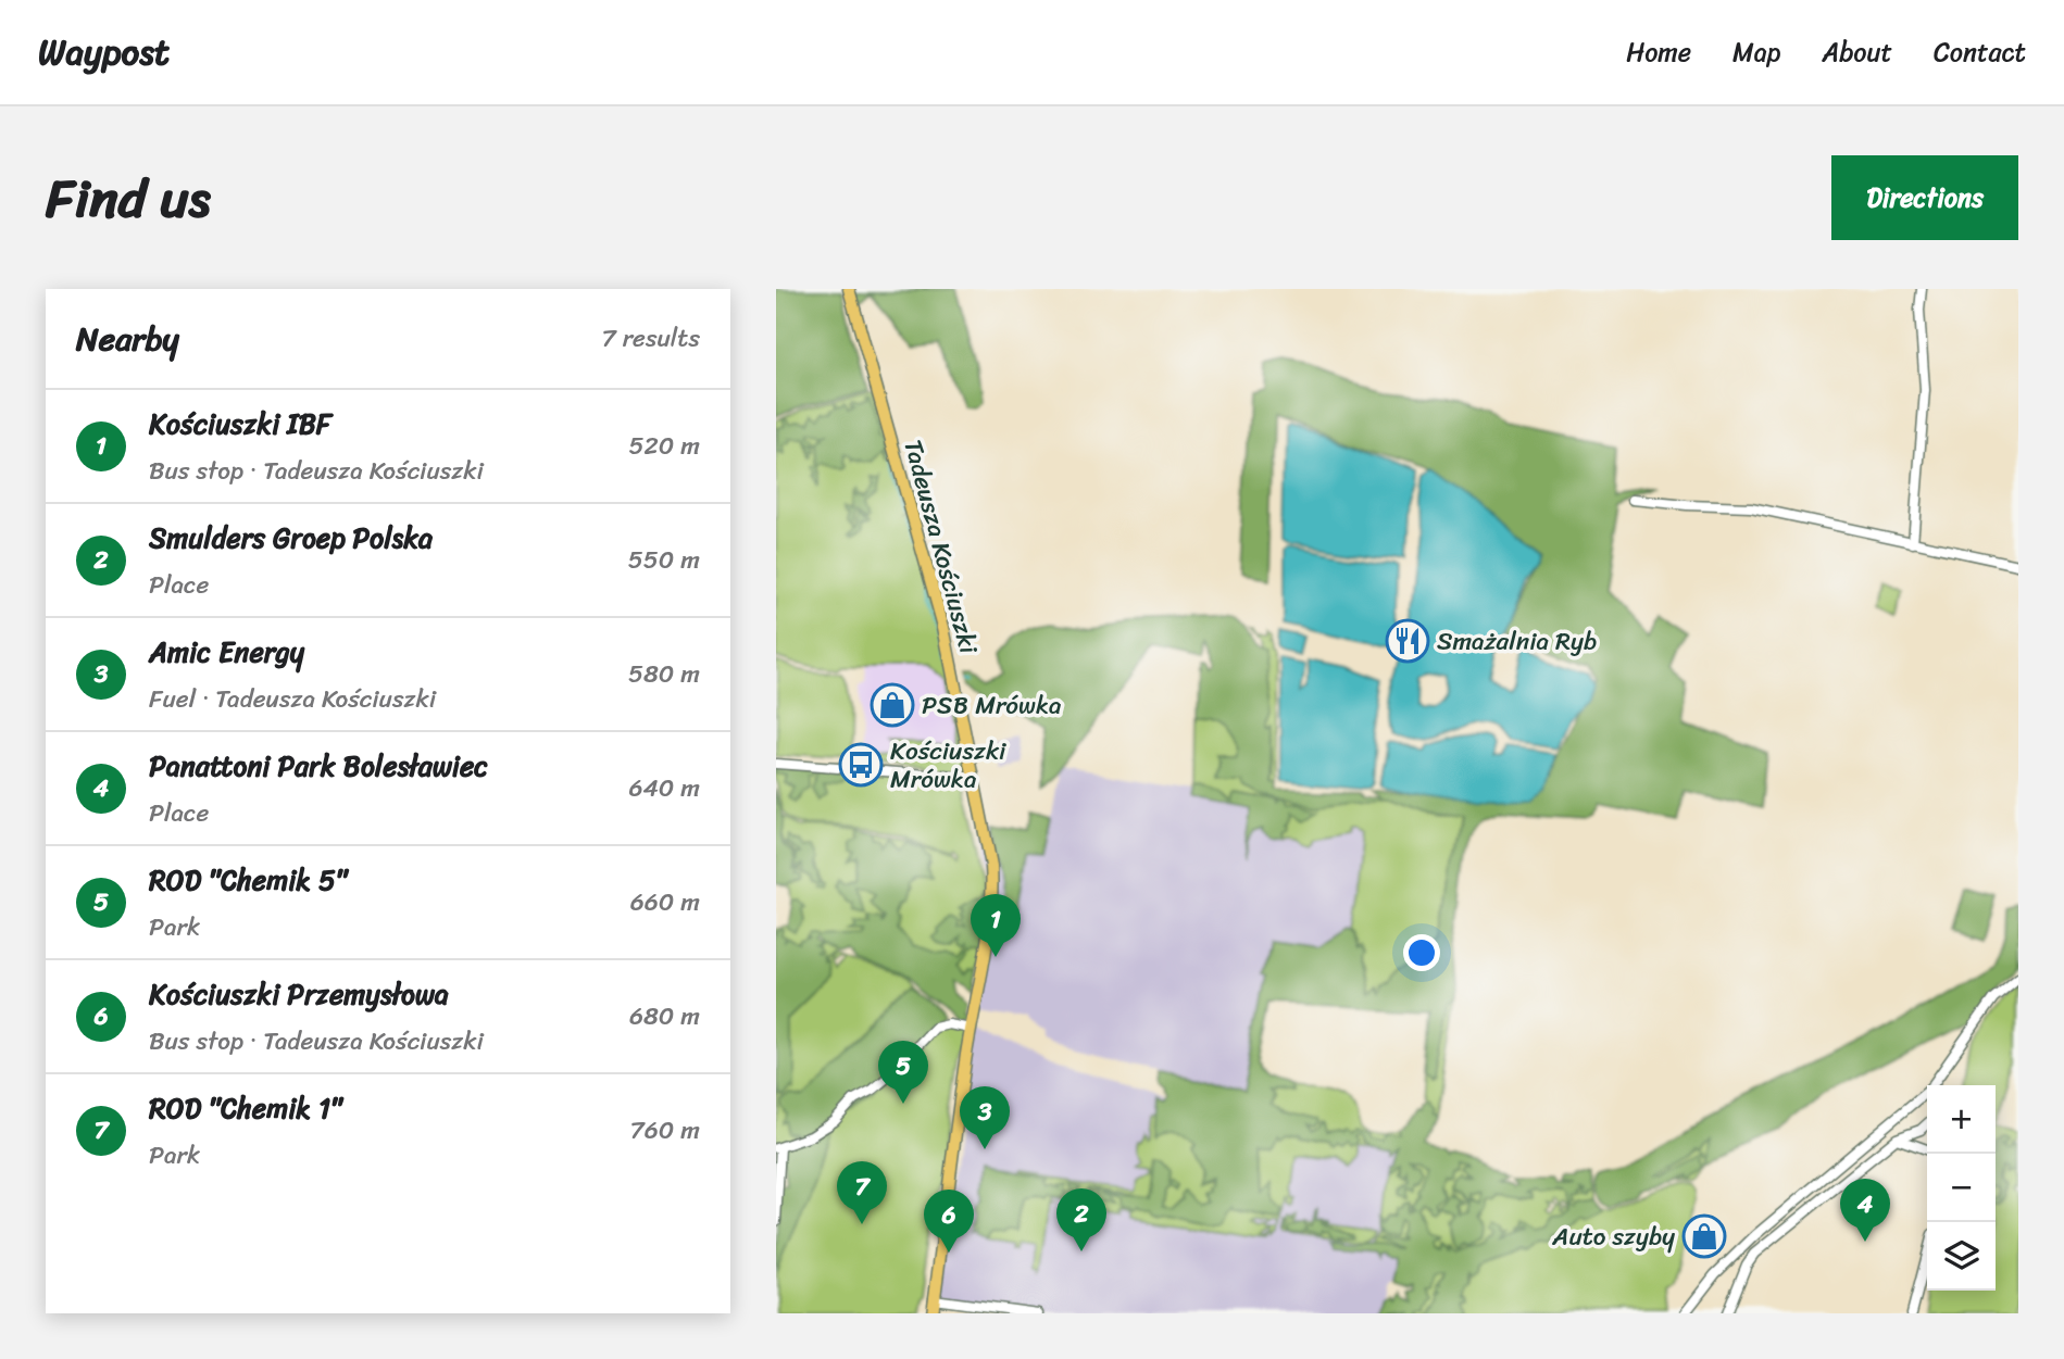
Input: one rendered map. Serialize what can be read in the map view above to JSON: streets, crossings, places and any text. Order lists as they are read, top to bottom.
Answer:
{
  "streets": {
    "main road": ["Tadeusza Kościuszki"]
  },
  "places": {
    "restaurant": ["Smażalnia Ryb"],
    "shop": ["PSB Mrówka", "Auto szyby"],
    "bus stop": ["Kościuszki Mrówka"]
  },
  "page": {
    "header": "Waypost",
    "nav": [
      "Home",
      "Map",
      "About",
      "Contact"
    ],
    "title": "Find us",
    "buttons": "Directions",
    "heading": ["Nearby", "7 results"],
    "list": [
      {
        "mark": "1",
        "name": "Kościuszki IBF",
        "note": "Bus stop · Tadeusza Kościuszki",
        "value": "520 m"
      },
      {
        "mark": "2",
        "name": "Smulders Groep Polska",
        "note": "Place",
        "value": "550 m"
      },
      {
        "mark": "3",
        "name": "Amic Energy",
        "note": "Fuel · Tadeusza Kościuszki",
        "value": "580 m"
      },
      {
        "mark": "4",
        "name": "Panattoni Park Bolesławiec",
        "note": "Place",
        "value": "640 m"
      },
      {
        "mark": "5",
        "name": "ROD \"Chemik 5\"",
        "note": "Park",
        "value": "660 m"
      },
      {
        "mark": "6",
        "name": "Kościuszki Przemysłowa",
        "note": "Bus stop · Tadeusza Kościuszki",
        "value": "680 m"
      },
      {
        "mark": "7",
        "name": "ROD \"Chemik 1\"",
        "note": "Park",
        "value": "760 m"
      }
    ],
    "pins": [
      "1",
      "5",
      "3",
      "7",
      "4",
      "2",
      "6"
    ],
    "map_buttons": ["+", "−"]
  }
}
